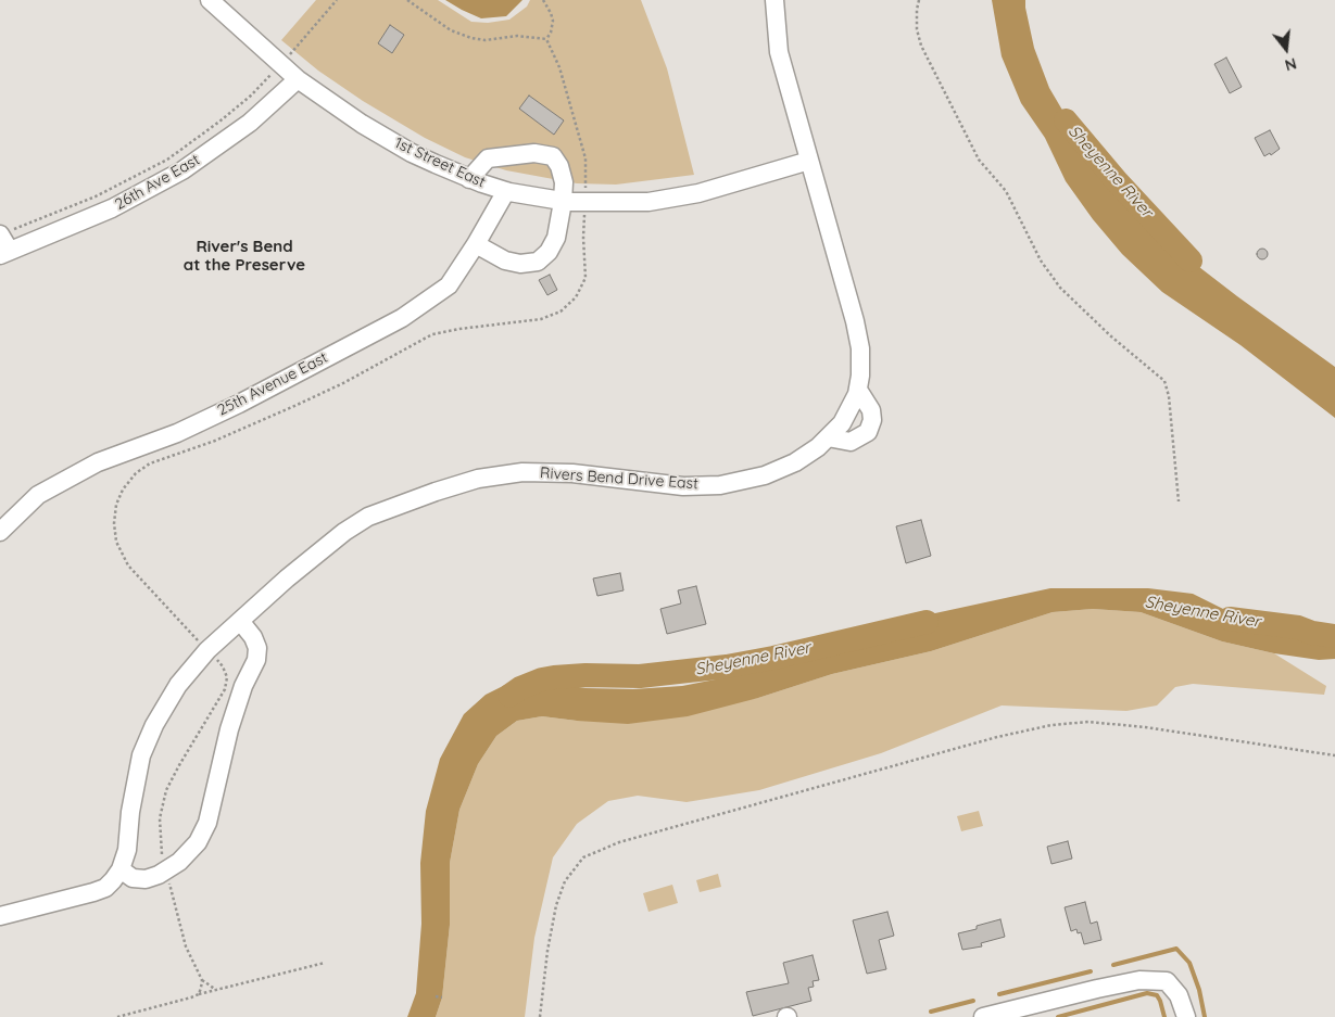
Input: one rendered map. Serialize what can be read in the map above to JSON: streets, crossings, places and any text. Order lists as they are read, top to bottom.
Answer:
{
  "streets": {
    "street": [
      "1st Street East",
      "26th Ave East",
      "25th Avenue East",
      "Rivers Bend Drive East"
    ]
  },
  "crossings": [
    ["1st Street East", "26th Ave East"],
    ["1st Street East", "25th Avenue East"],
    ["1st Street East", "Rivers Bend Drive East"]
  ],
  "districts": ["River's Bend at the Preserve"],
  "water": ["Sheyenne River"],
  "north": "bottom"
}
